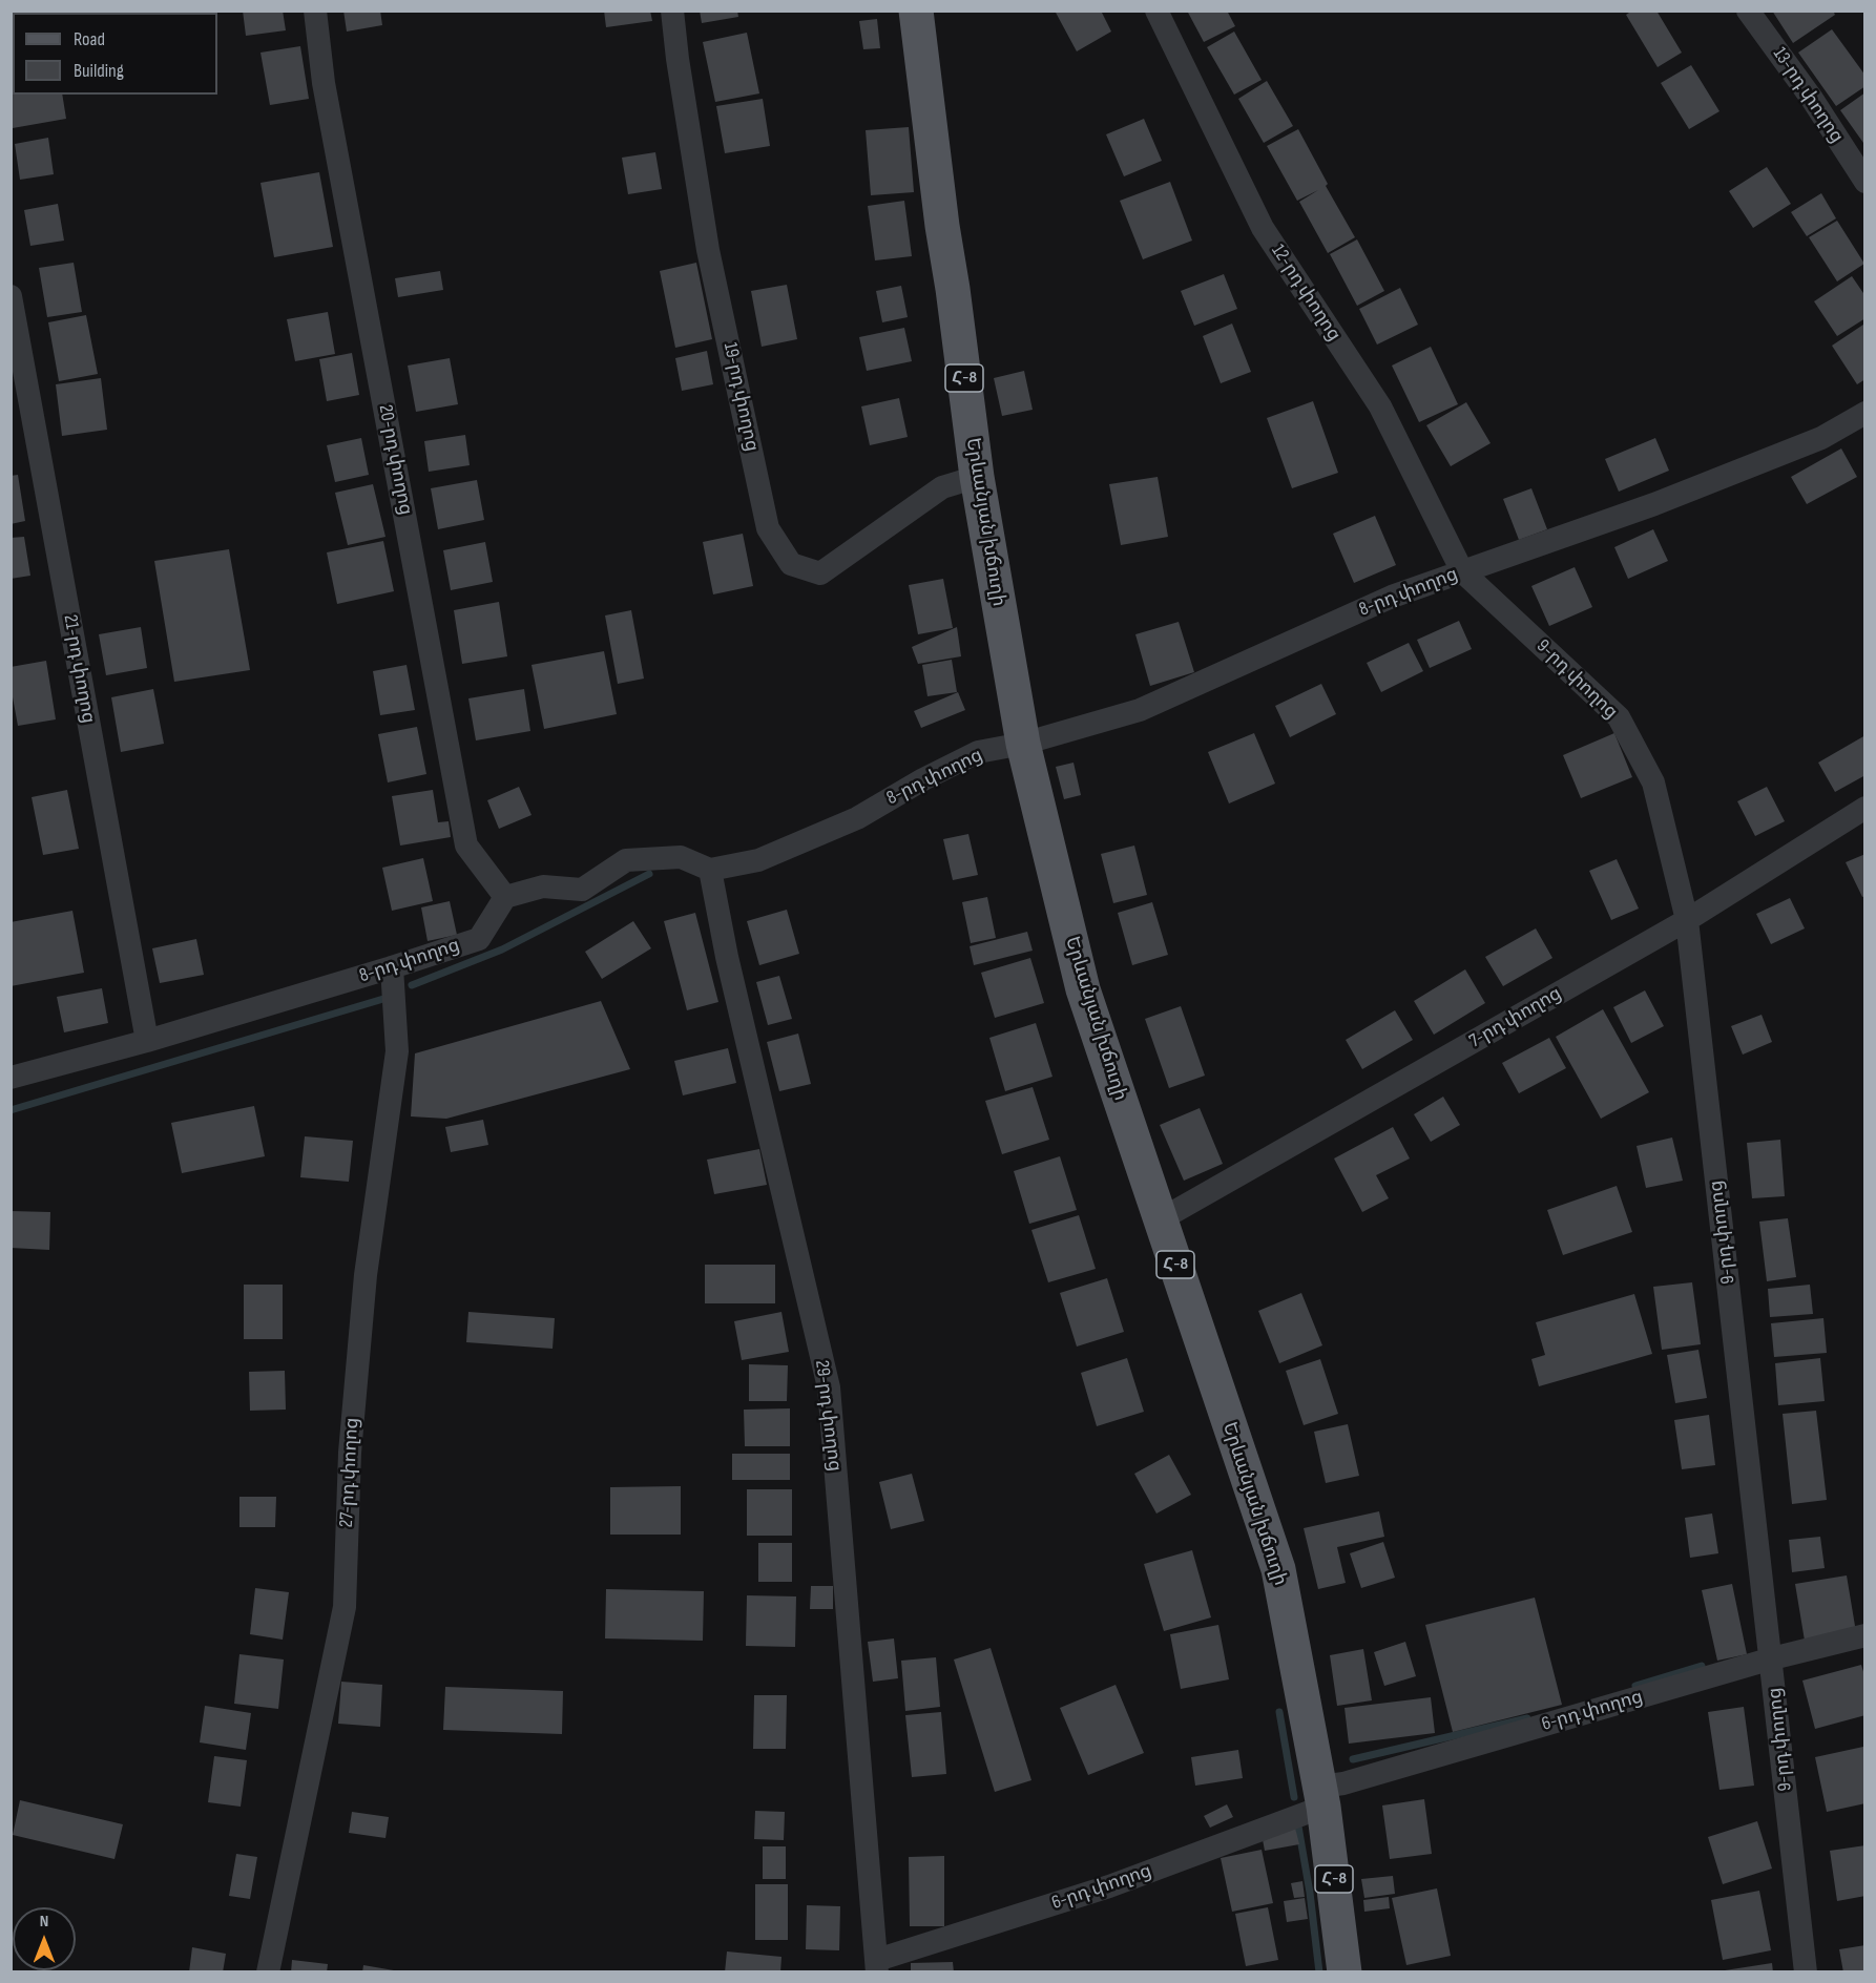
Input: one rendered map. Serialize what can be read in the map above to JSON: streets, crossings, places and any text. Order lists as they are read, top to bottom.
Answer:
{
  "streets": {
    "main road": ["Հ-8", "Երևանյան խճուղի"],
    "street": [
      "13-րդ փողոց",
      "12-րդ փողոց",
      "19-րդ փողոց",
      "20-րդ փողոց",
      "8-րդ փողոց",
      "21-րդ փողոց",
      "9-րդ փողոց",
      "7-րդ փողոց",
      "29-րդ փողոց",
      "27-րդ փողոց",
      "6-րդ փողոց"
    ]
  },
  "crossings": [
    ["12-րդ փողոց", "8-րդ փողոց"],
    ["12-րդ փողոց", "9-րդ փողոց"],
    ["19-րդ փողոց", "Երևանյան խճուղի"],
    ["20-րդ փողոց", "8-րդ փողոց"],
    ["Երևանյան խճուղի", "8-րդ փողոց"],
    ["Երևանյան խճուղի", "7-րդ փողոց"],
    ["Երևանյան խճուղի", "6-րդ փողոց"],
    ["8-րդ փողոց", "21-րդ փողոց"],
    ["8-րդ փողոց", "9-րդ փողոց"],
    ["8-րդ փողոց", "29-րդ փողոց"],
    ["8-րդ փողոց", "27-րդ փողոց"],
    ["9-րդ փողոց", "7-րդ փողոց"],
    ["9-րդ փողոց", "6-րդ փողոց"],
    ["29-րդ փողոց", "6-րդ փողոց"]
  ],
  "legend": ["Road", "Building"],
  "north": "top"
}
